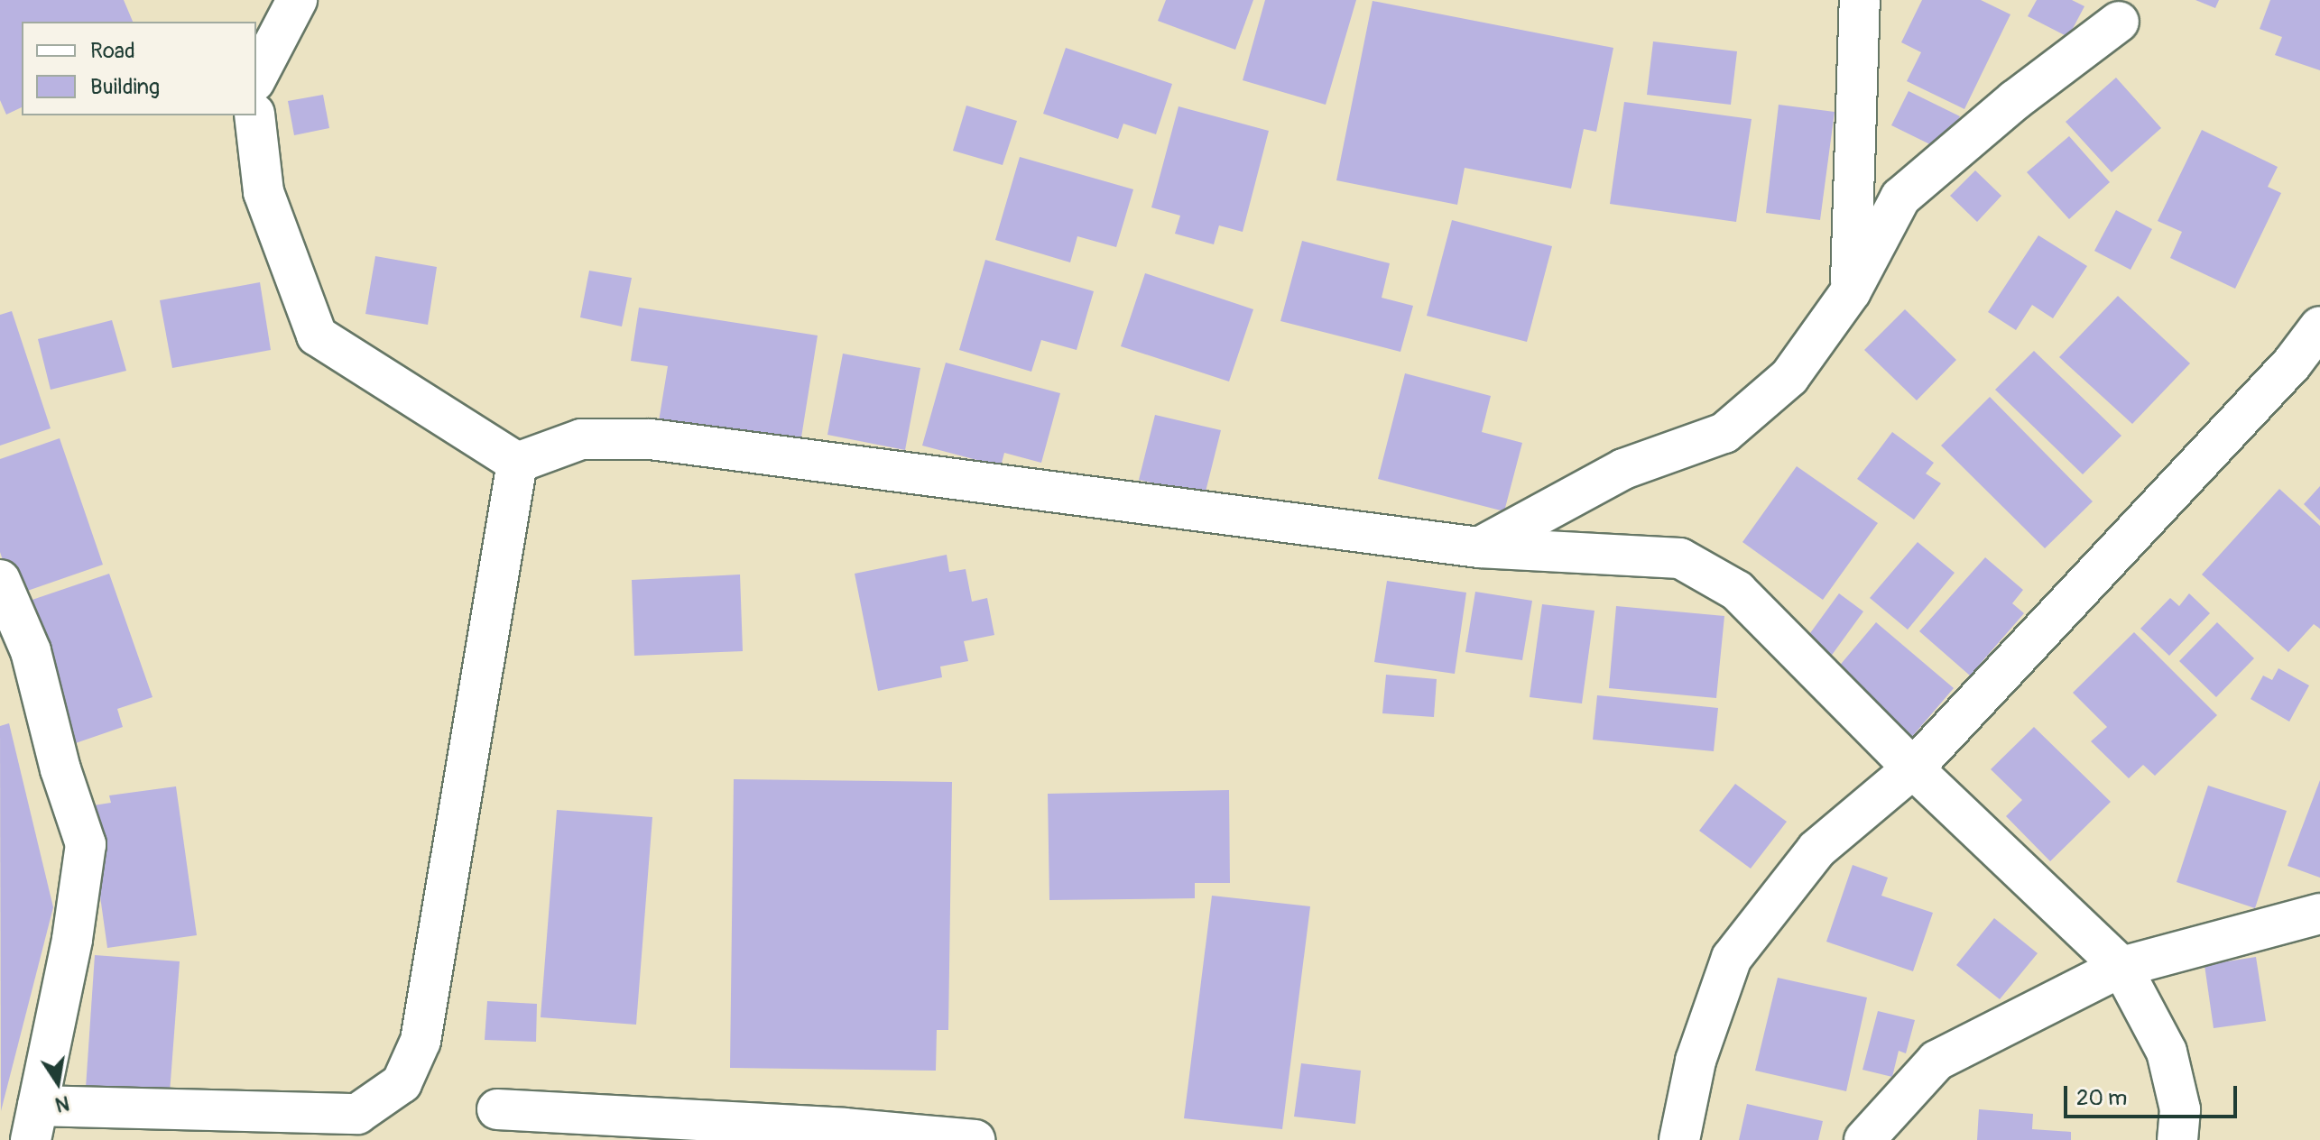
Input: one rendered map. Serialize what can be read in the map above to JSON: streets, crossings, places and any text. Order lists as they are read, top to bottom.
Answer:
{
  "legend": ["Road", "Building"],
  "scale_bar": "20 m",
  "north": "bottom"
}
